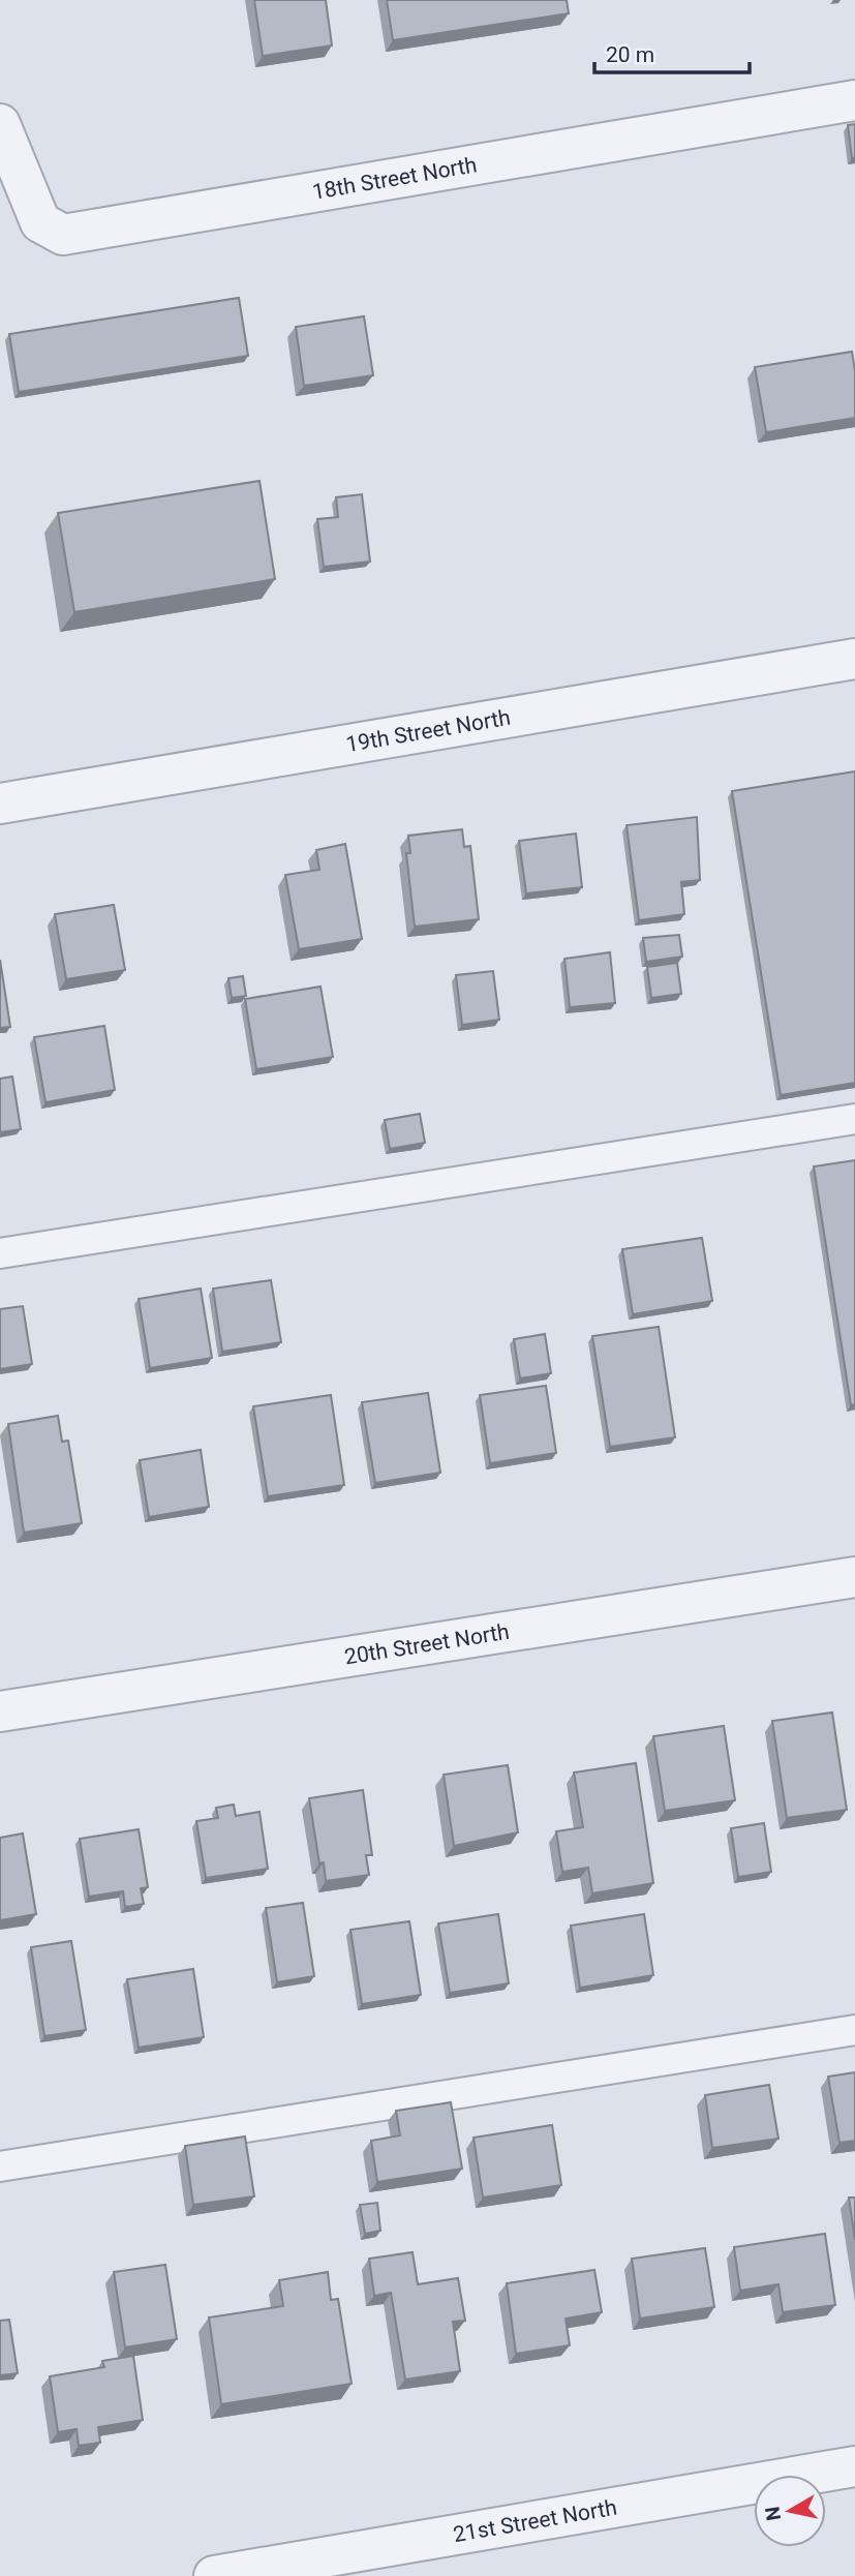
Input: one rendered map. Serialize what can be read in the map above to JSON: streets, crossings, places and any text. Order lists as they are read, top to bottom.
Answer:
{
  "streets": {
    "street": [
      "18th Street North",
      "19th Street North",
      "20th Street North",
      "21st Street North"
    ]
  },
  "scale_bar": "20 m",
  "north": "left"
}
